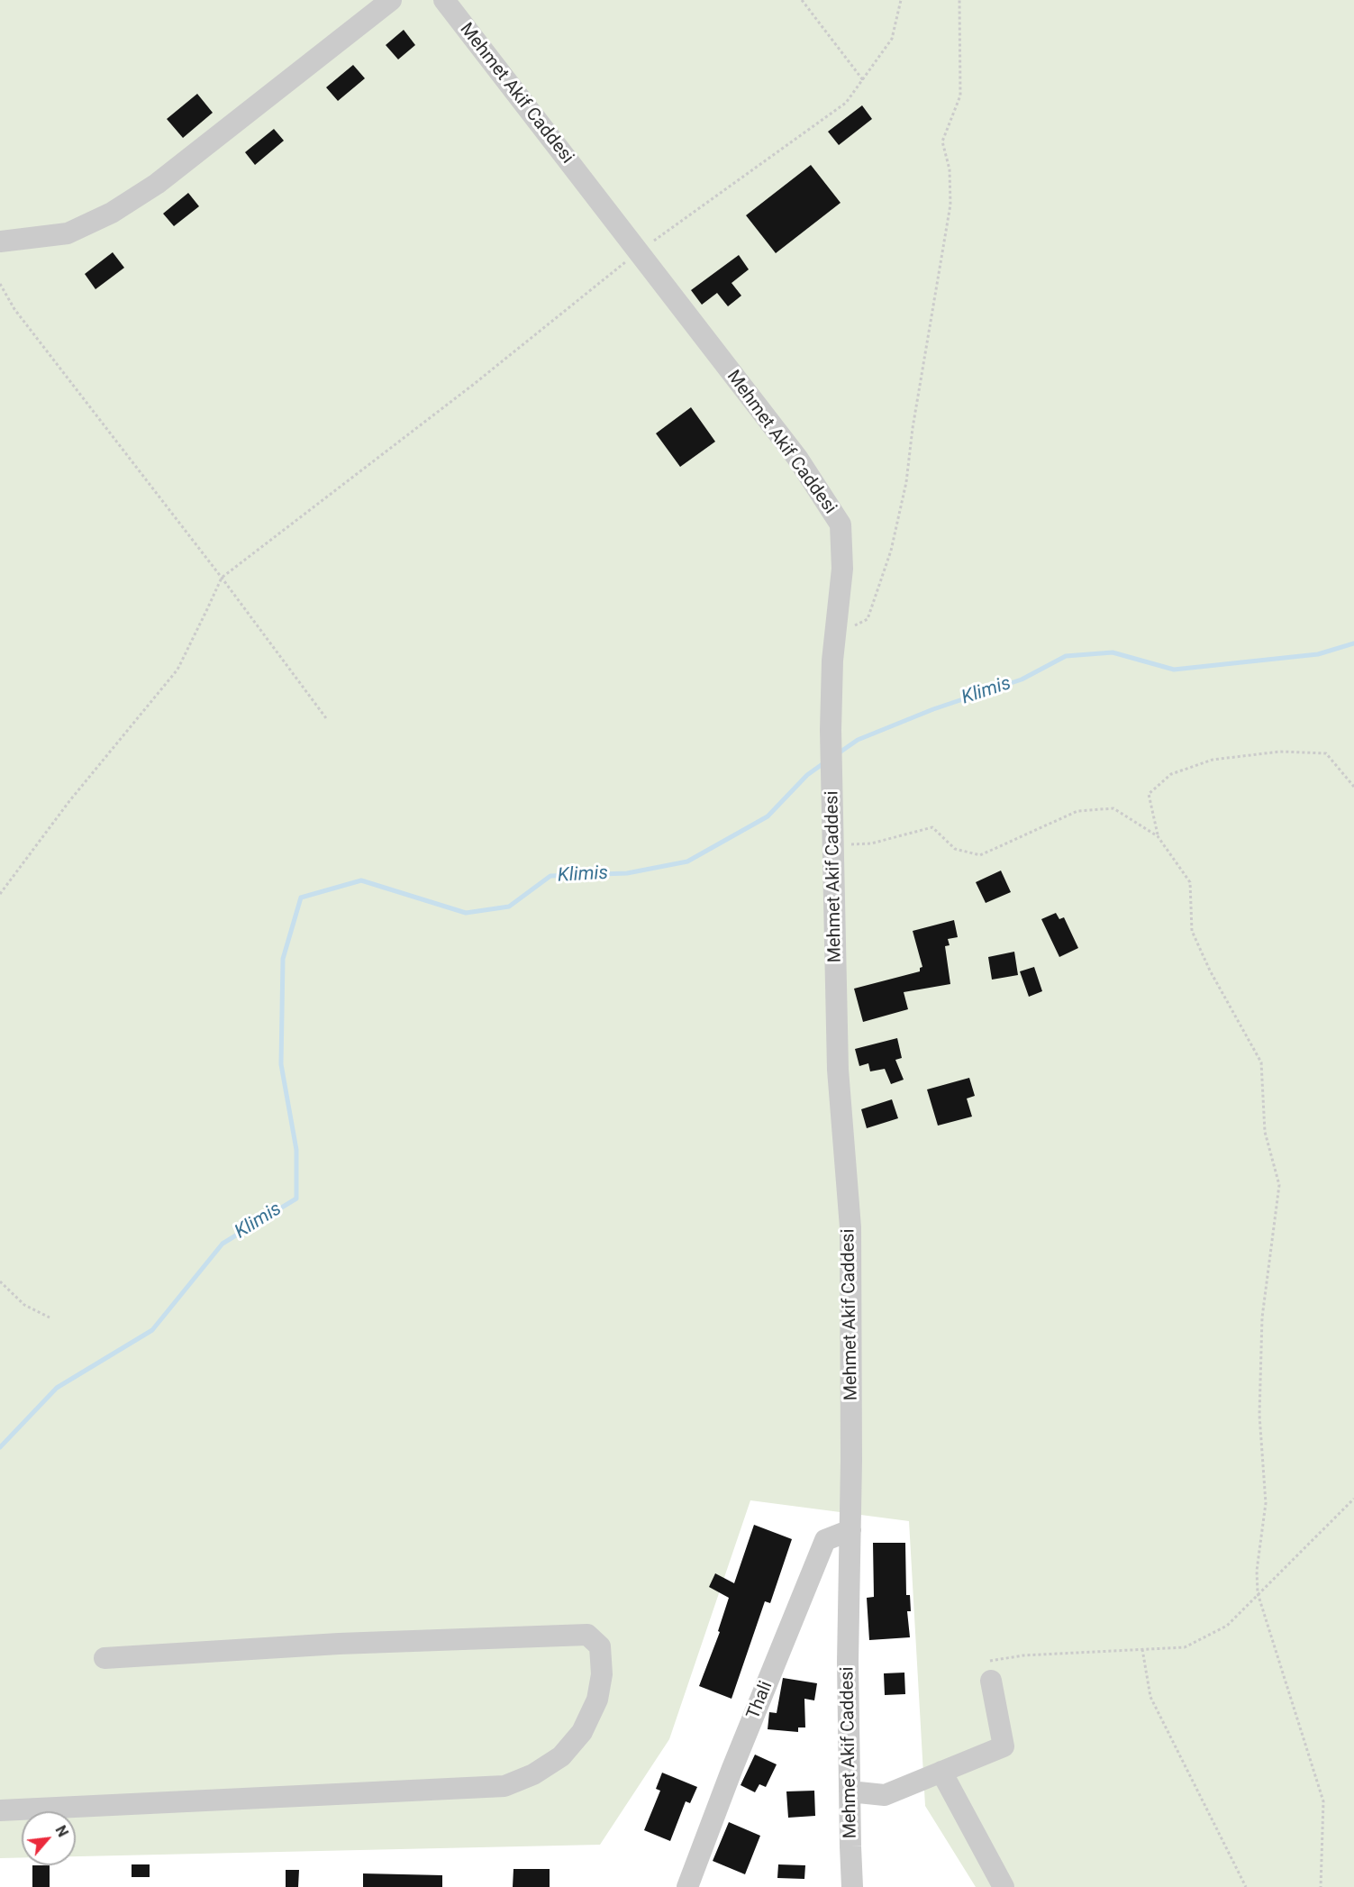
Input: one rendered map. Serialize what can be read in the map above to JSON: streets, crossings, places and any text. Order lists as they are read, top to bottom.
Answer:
{
  "streets": {
    "street": ["Mehmet Akif Caddesi", "Thali"]
  },
  "crossings": [
    ["Mehmet Akif Caddesi", "Thali"]
  ],
  "water": ["Klimis"],
  "north": "top right"
}
